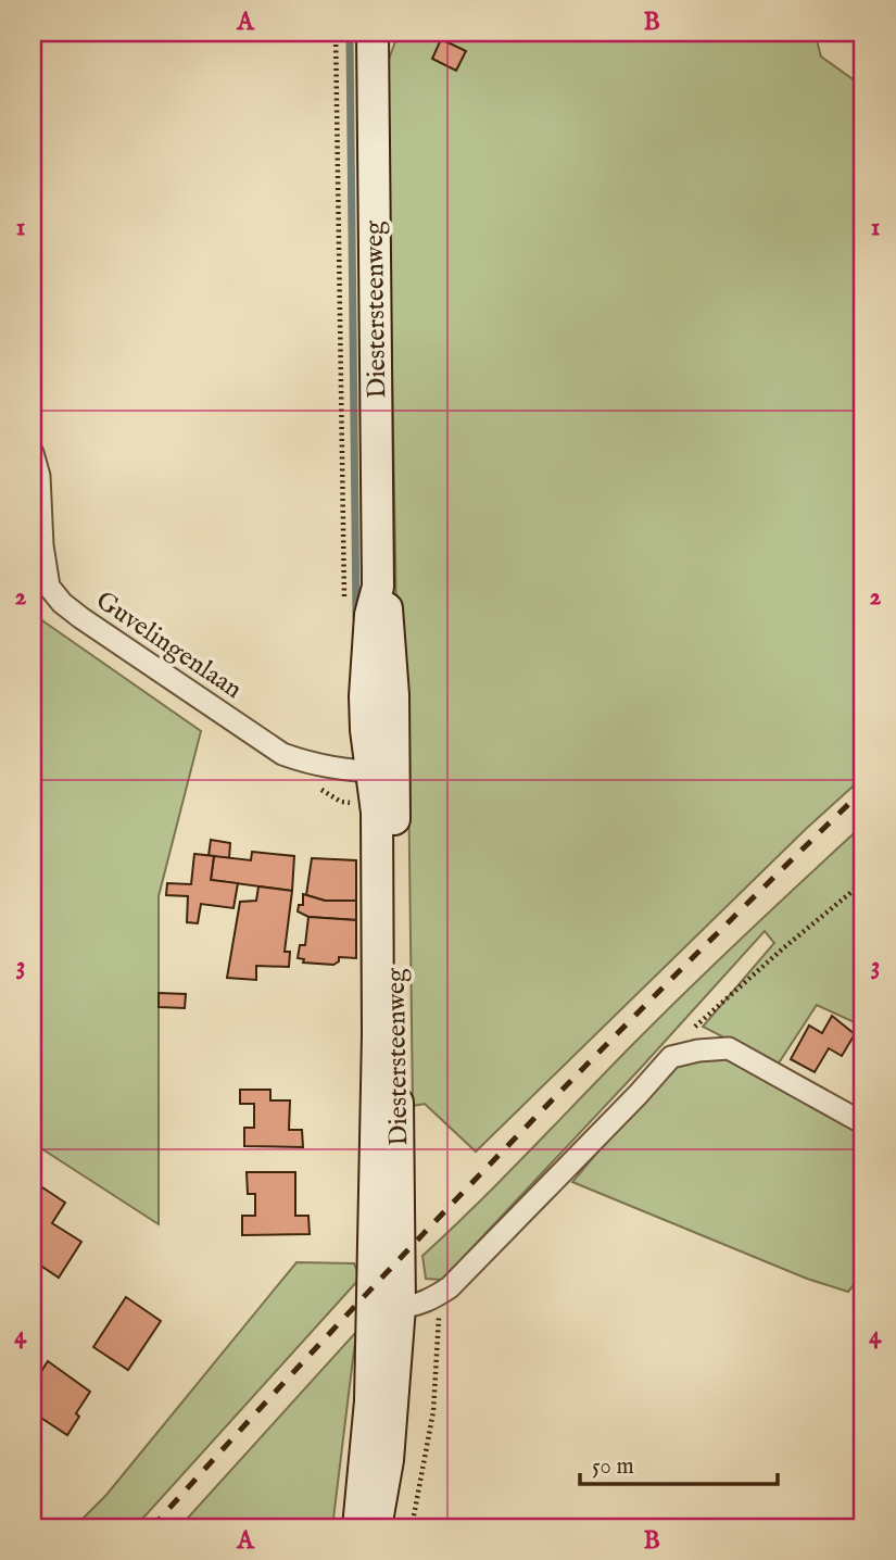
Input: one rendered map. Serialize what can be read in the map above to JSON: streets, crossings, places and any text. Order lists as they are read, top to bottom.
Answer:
{
  "streets": {
    "main road": ["Diestersteenweg"],
    "street": ["Guvelingenlaan"]
  },
  "crossings": [
    ["Diestersteenweg", "Guvelingenlaan"]
  ],
  "scale_bar": "50 m",
  "grid": {
    "columns": ["A", "B"],
    "rows": [
      "1",
      "2",
      "3",
      "4"
    ]
  }
}
